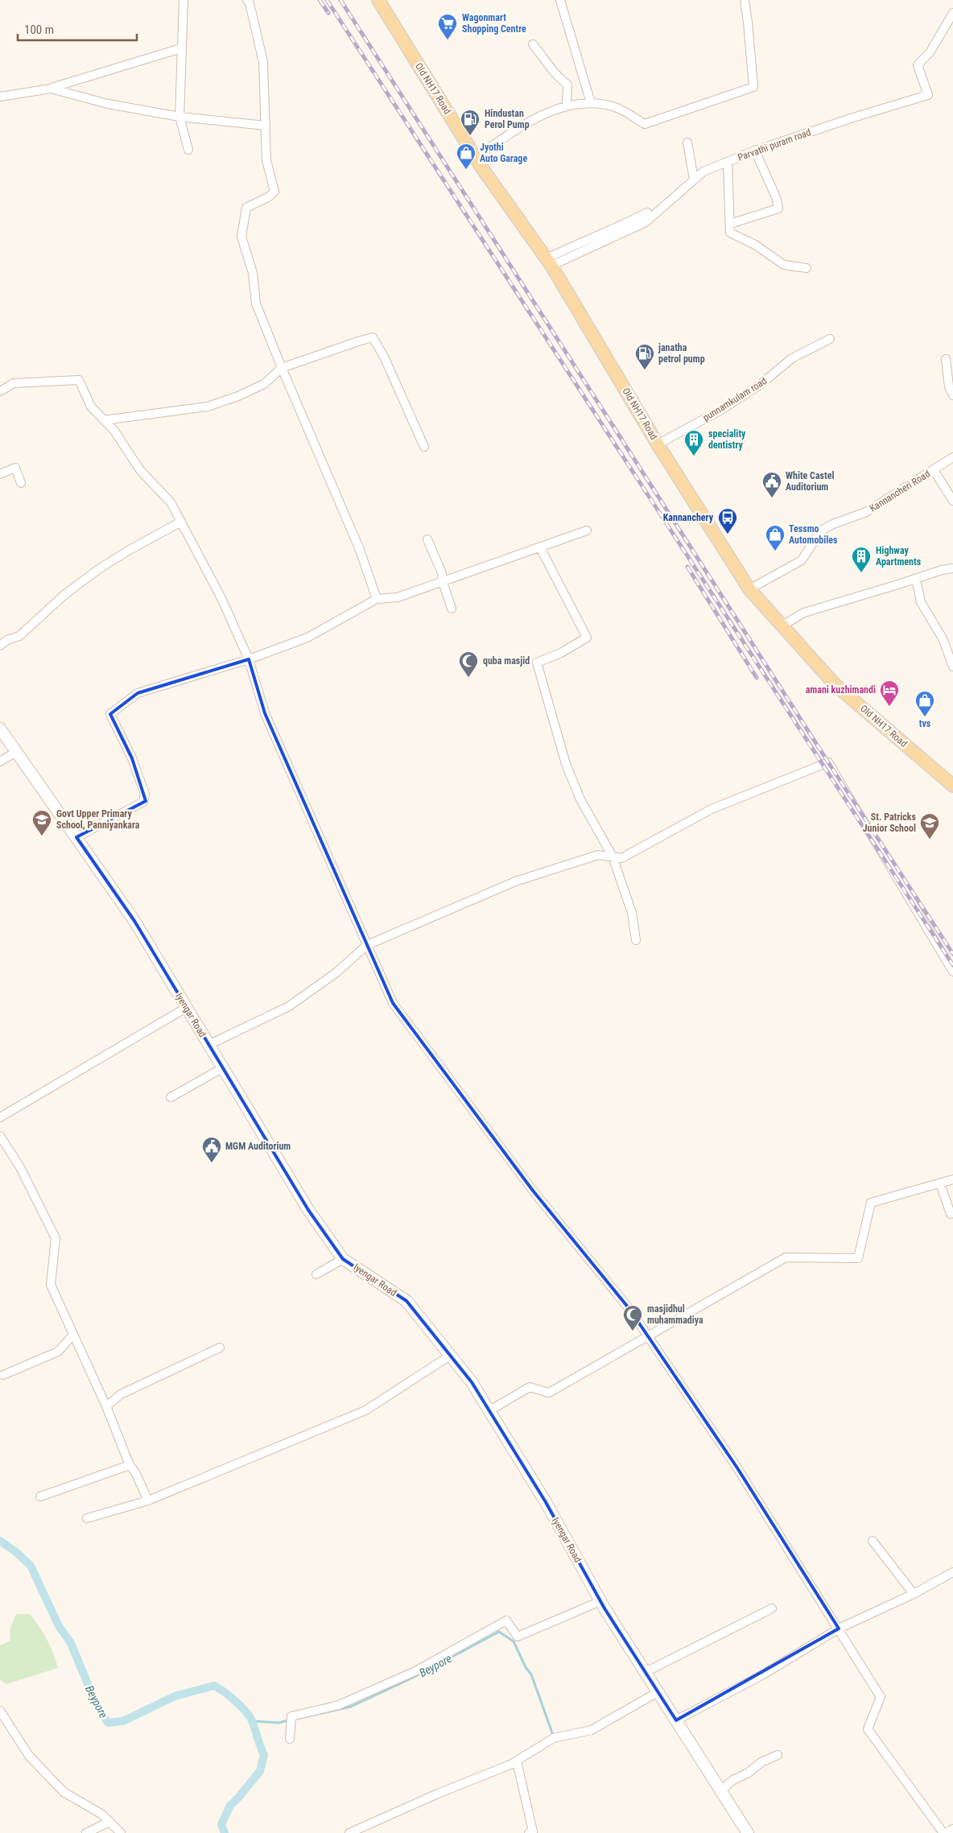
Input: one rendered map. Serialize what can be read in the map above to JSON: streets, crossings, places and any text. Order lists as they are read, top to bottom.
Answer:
{
  "streets": {
    "main road": ["Old NH17 Road", "Iyengar Road"],
    "street": ["Parvathi puram road", "punnamkulam road", "Kannancheri Road"]
  },
  "crossings": [
    ["Old NH17 Road", "Parvathi puram road"],
    ["Old NH17 Road", "punnamkulam road"],
    ["Old NH17 Road", "Kannancheri Road"]
  ],
  "water": ["Beypore"],
  "places": {
    "supermarket": ["Wagonmart Shopping Centre"],
    "fuel station": ["Hindustan Perol Pump", "janatha petrol pump"],
    "shop": ["Jyothi Auto Garage", "Tessmo Automobiles", "tvs"],
    "building": ["speciality dentistry", "Highway Apartments"],
    "public building": ["White Castel Auditorium", "MGM Auditorium"],
    "bus stop": ["Kannanchery"],
    "mosque": ["quba masjid", "masjidhul muhammadiya"],
    "hotel": ["amani kuzhimandi"],
    "school or university": ["Govt Upper Primary School, Panniyankara", "St. Patricks Junior School"]
  },
  "scale_bar": "100 m"
}
